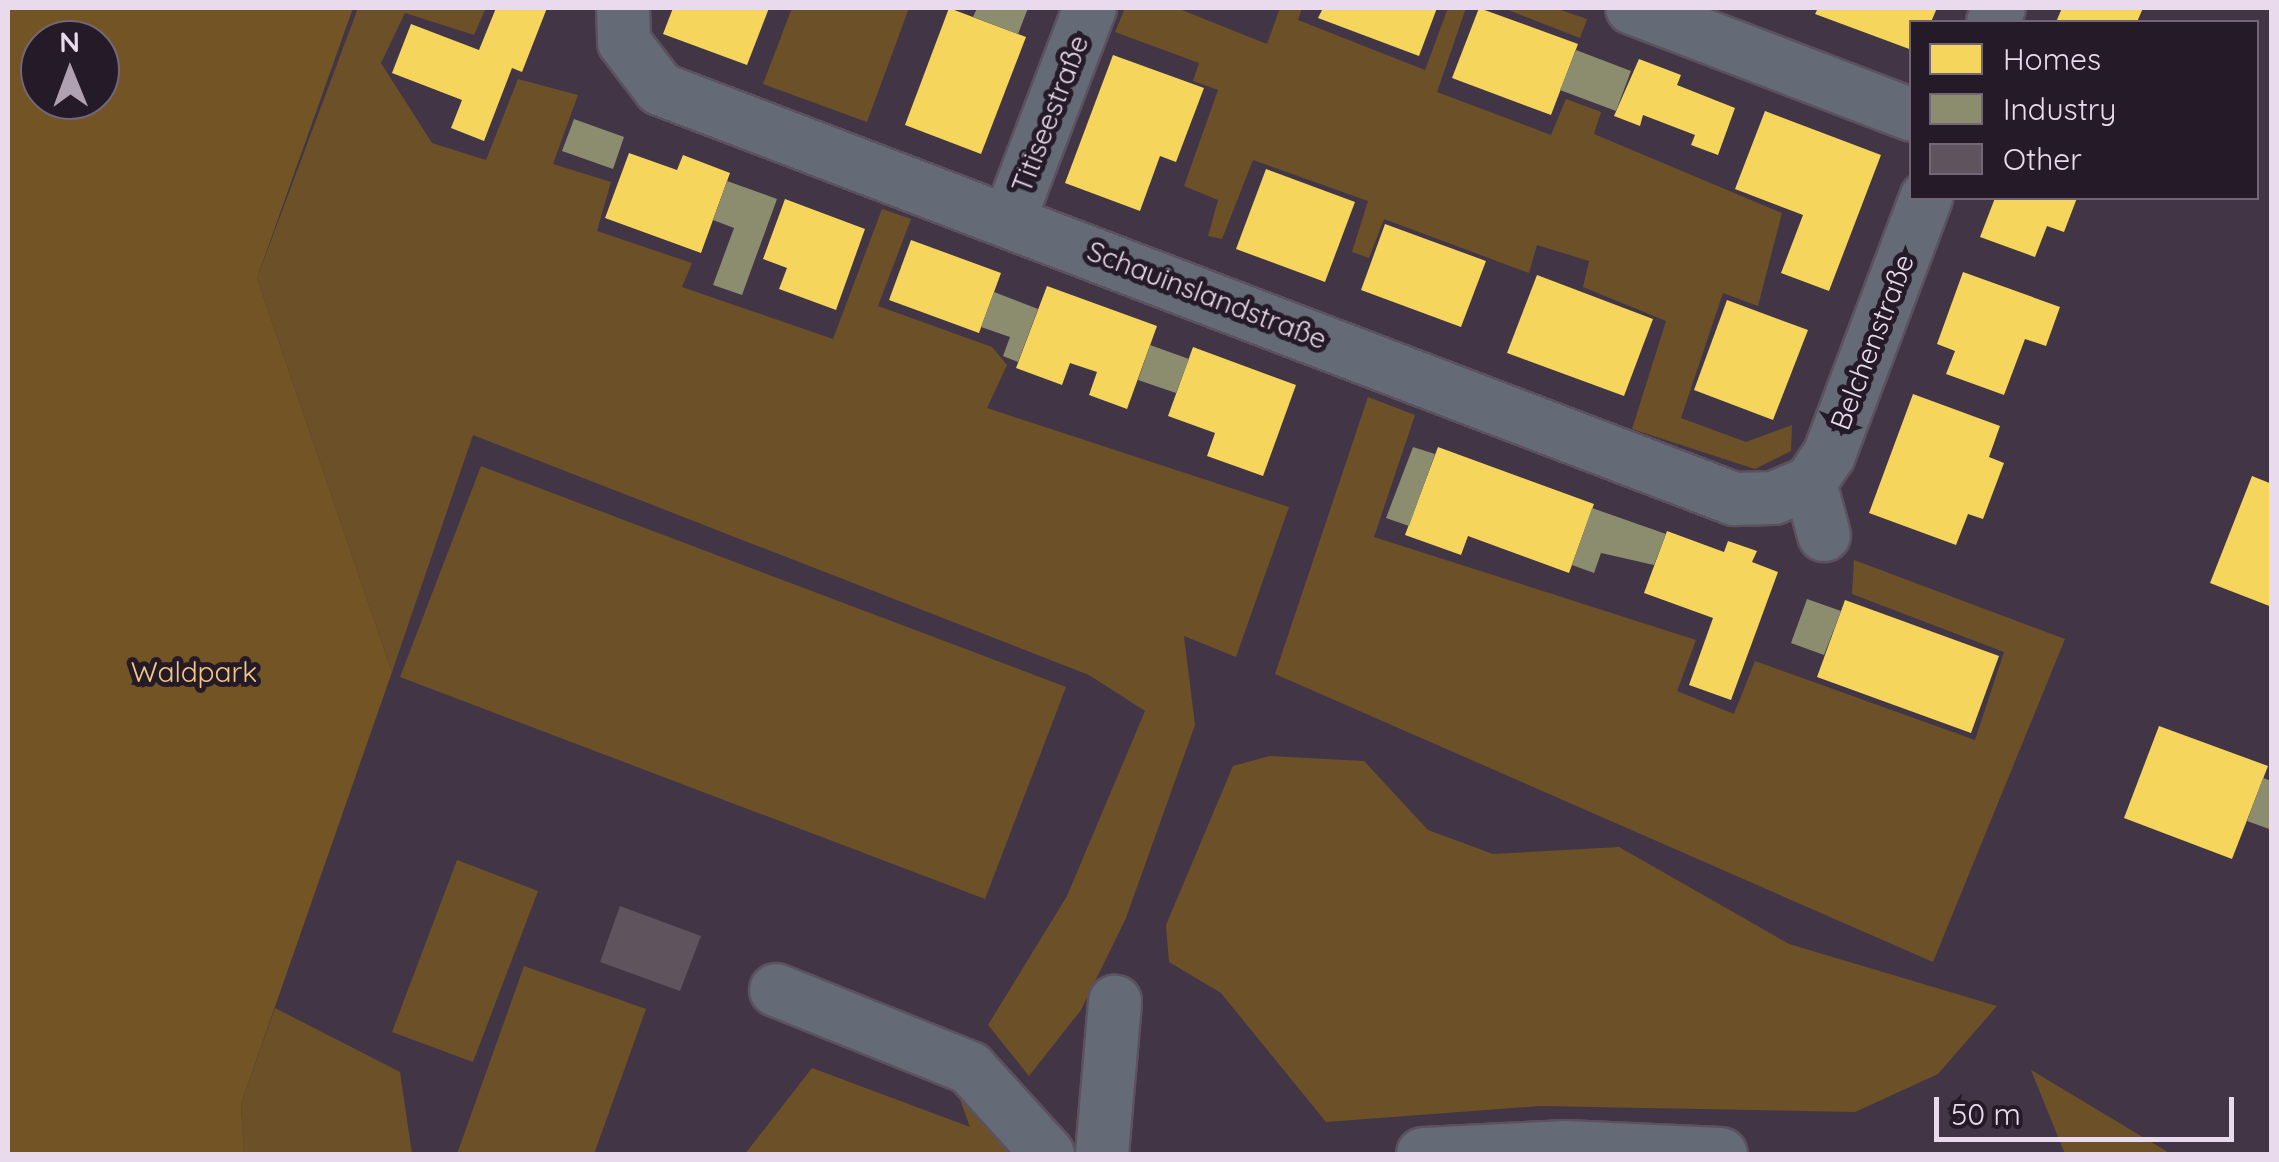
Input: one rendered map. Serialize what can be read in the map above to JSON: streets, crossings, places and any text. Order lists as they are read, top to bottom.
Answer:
{
  "streets": {
    "street": ["Titiseestraße", "Schauinslandstraße", "Belchenstraße"]
  },
  "crossings": [
    ["Titiseestraße", "Schauinslandstraße"],
    ["Schauinslandstraße", "Belchenstraße"]
  ],
  "parks": ["Waldpark"],
  "legend": ["Homes", "Industry", "Other"],
  "scale_bar": "50 m",
  "north": "top"
}
